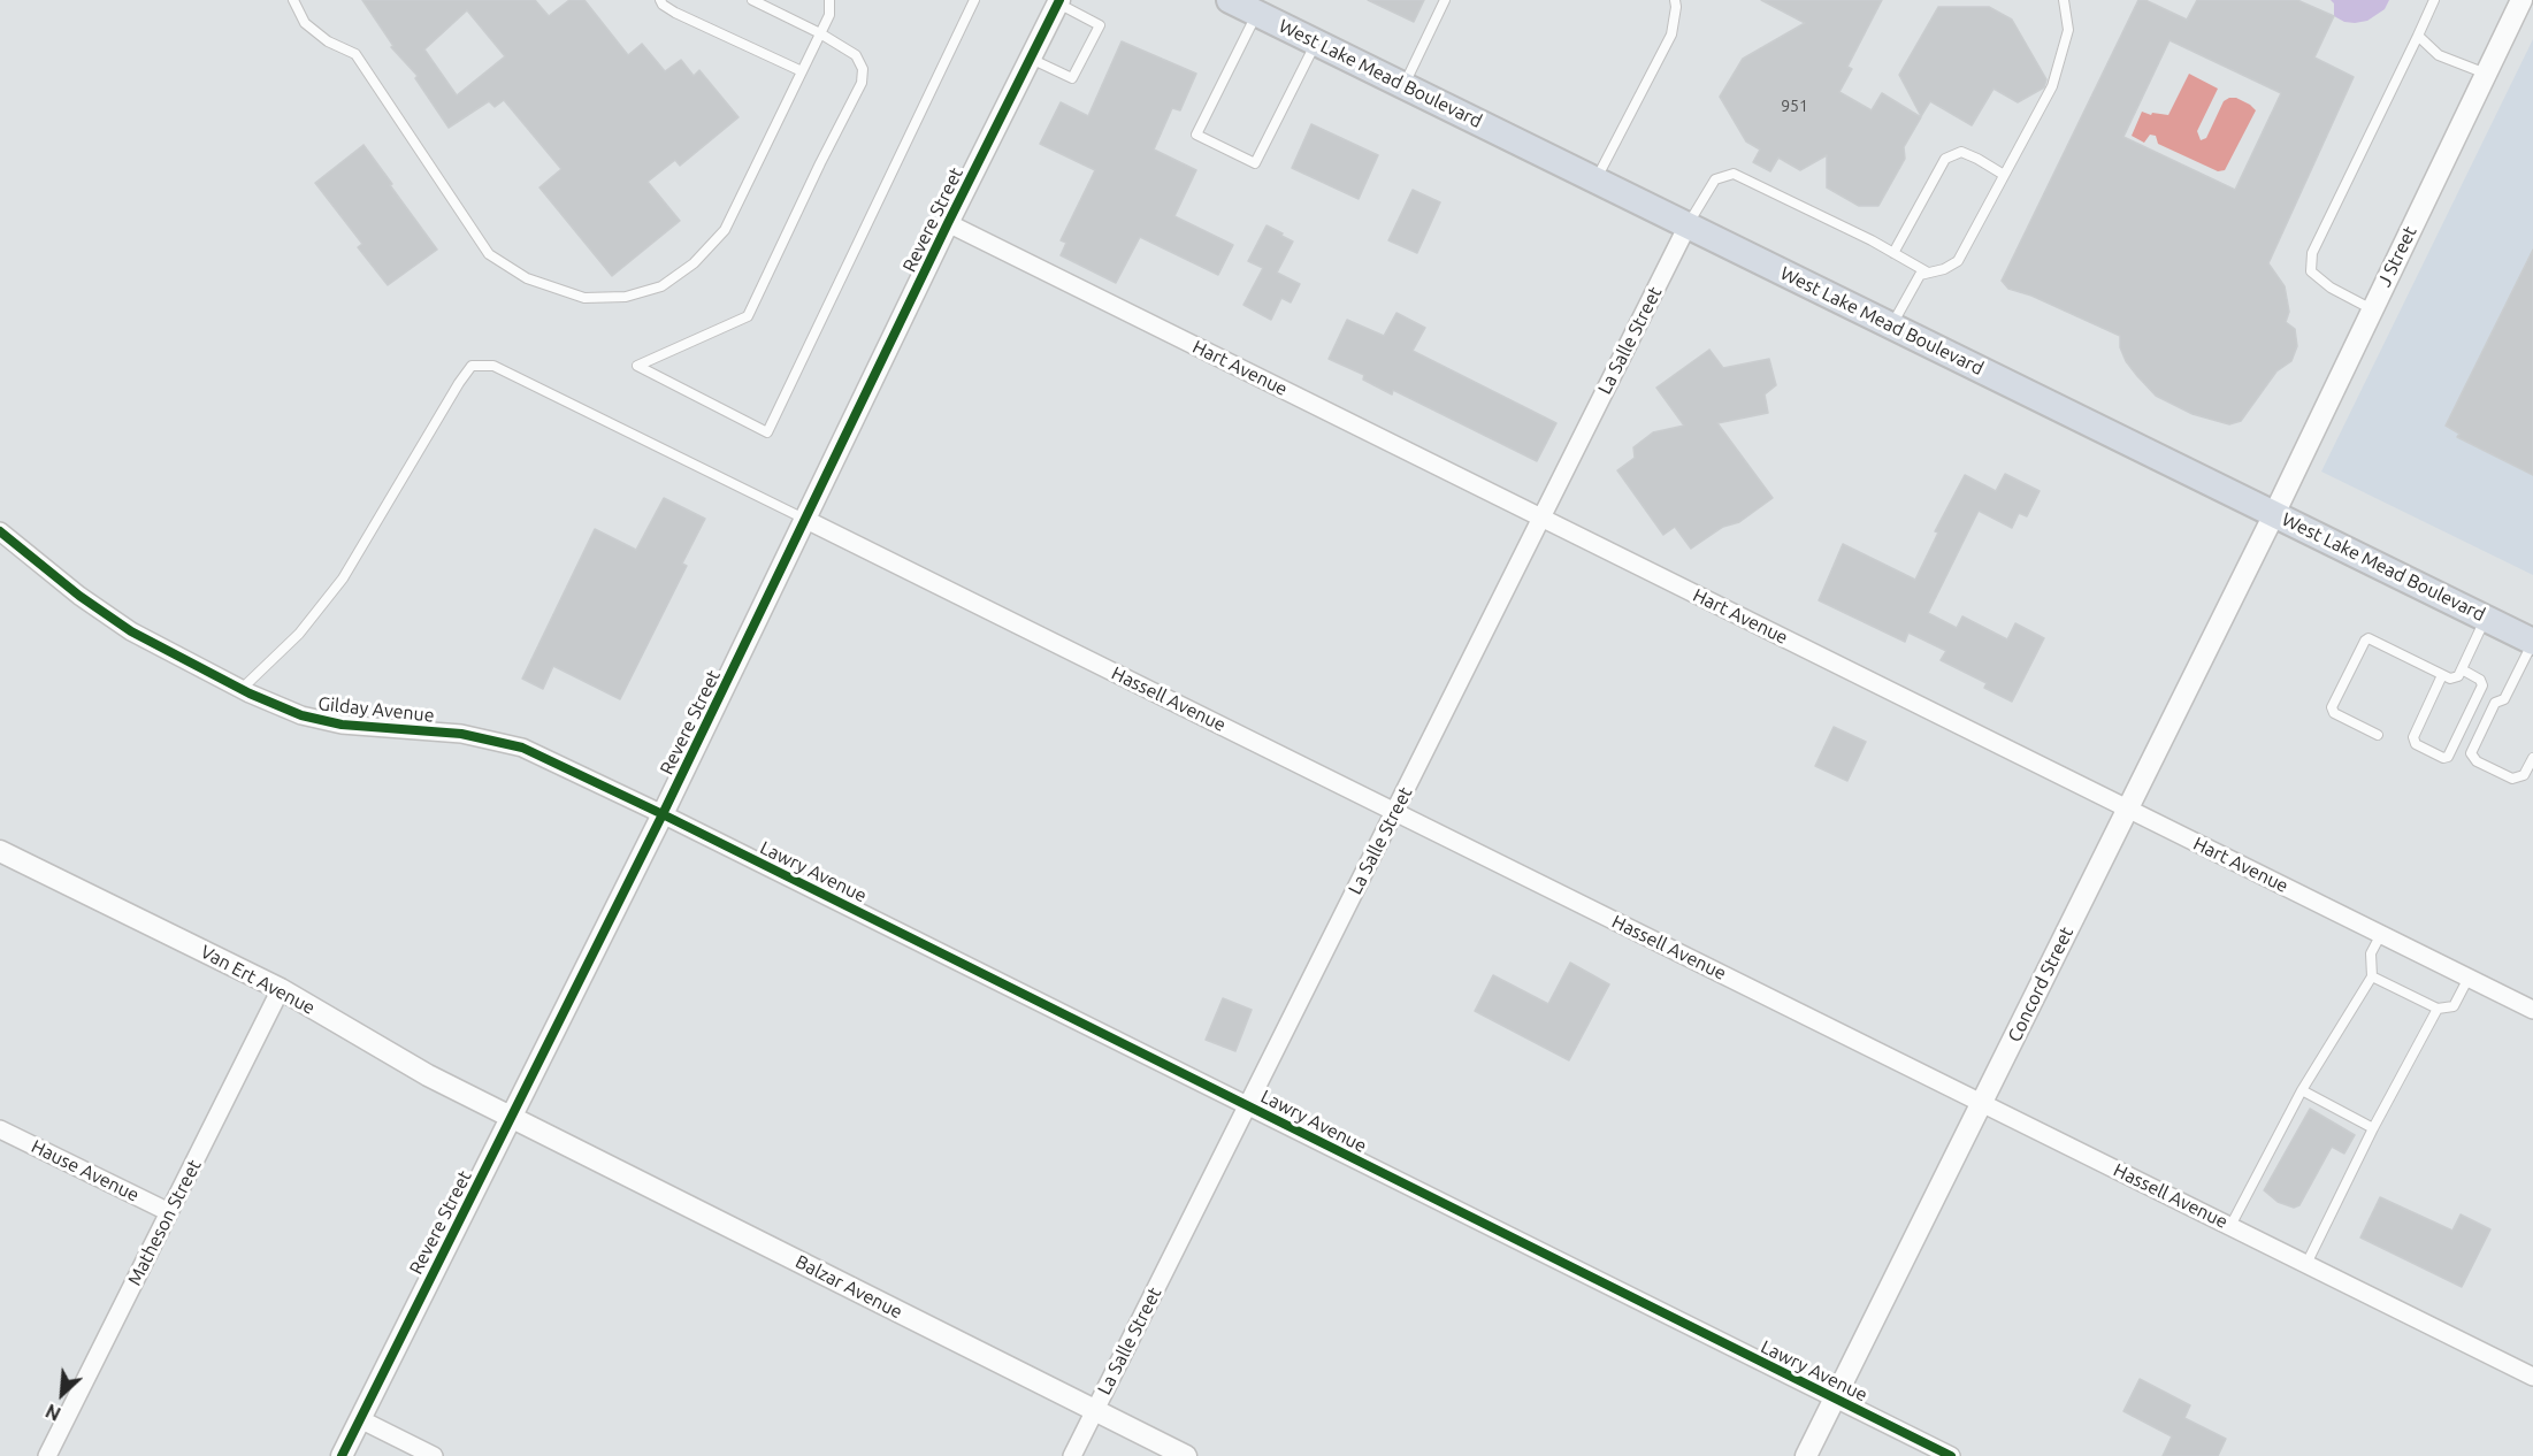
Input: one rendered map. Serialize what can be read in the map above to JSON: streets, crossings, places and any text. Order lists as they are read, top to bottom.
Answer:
{
  "streets": {
    "main road": ["West Lake Mead Boulevard"],
    "street": [
      "Revere Street",
      "J Street",
      "La Salle Street",
      "Hart Avenue",
      "Hassell Avenue",
      "Gilday Avenue",
      "Lawry Avenue",
      "Van Ert Avenue",
      "Concord Street",
      "Hause Avenue",
      "Matheson Street",
      "Balzar Avenue"
    ]
  },
  "crossings": [
    ["West Lake Mead Boulevard", "J Street"],
    ["West Lake Mead Boulevard", "La Salle Street"],
    ["West Lake Mead Boulevard", "Concord Street"],
    ["Revere Street", "Hart Avenue"],
    ["Revere Street", "Hassell Avenue"],
    ["Revere Street", "Gilday Avenue"],
    ["Revere Street", "Lawry Avenue"],
    ["Revere Street", "Van Ert Avenue"],
    ["Revere Street", "Balzar Avenue"],
    ["J Street", "Concord Street"],
    ["La Salle Street", "Hart Avenue"],
    ["La Salle Street", "Hassell Avenue"],
    ["La Salle Street", "Lawry Avenue"],
    ["La Salle Street", "Balzar Avenue"],
    ["Hart Avenue", "Concord Street"],
    ["Hassell Avenue", "Concord Street"],
    ["Gilday Avenue", "Lawry Avenue"],
    ["Lawry Avenue", "Concord Street"],
    ["Van Ert Avenue", "Matheson Street"],
    ["Van Ert Avenue", "Balzar Avenue"],
    ["Hause Avenue", "Matheson Street"]
  ],
  "house_numbers": ["951"],
  "north": "bottom left"
}
